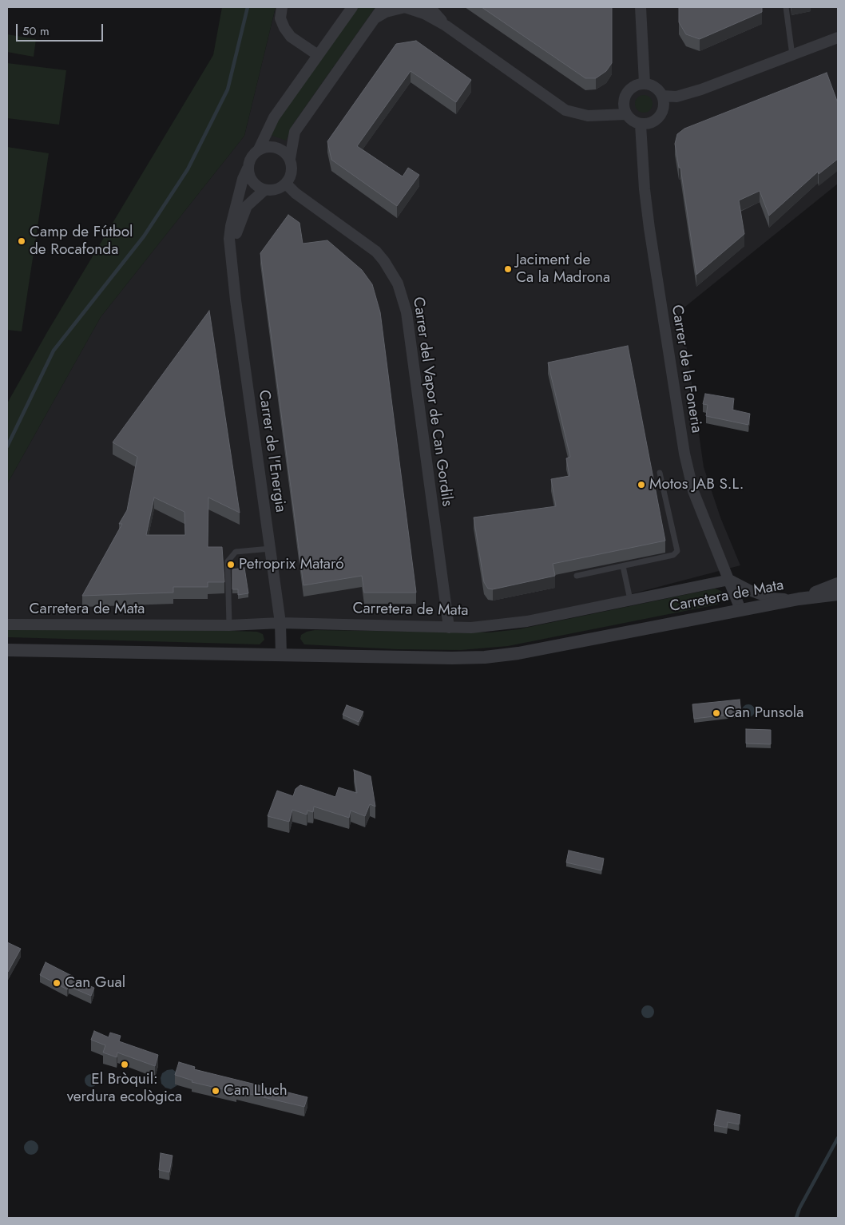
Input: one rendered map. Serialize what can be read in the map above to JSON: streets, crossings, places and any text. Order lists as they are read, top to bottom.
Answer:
{
  "streets": {
    "street": [
      "Carrer de la Foneria",
      "Carrer del Vapor de Can Gordils",
      "Carrer de l'Energia",
      "Carretera de Mata"
    ]
  },
  "crossings": [
    ["Carrer de la Foneria", "Carretera de Mata"],
    ["Carrer del Vapor de Can Gordils", "Carrer de l'Energia"],
    ["Carrer del Vapor de Can Gordils", "Carretera de Mata"],
    ["Carrer de l'Energia", "Carretera de Mata"]
  ],
  "places": [
    "Camp de Fútbol de Rocafonda",
    "Jaciment de Ca la Madrona",
    "Motos JAB S.L.",
    "Petroprix Mataró",
    "Can Punsola",
    "Can Gual",
    "El Bròquil: verdura ecològica",
    "Can Lluch"
  ],
  "scale_bar": "50 m"
}
